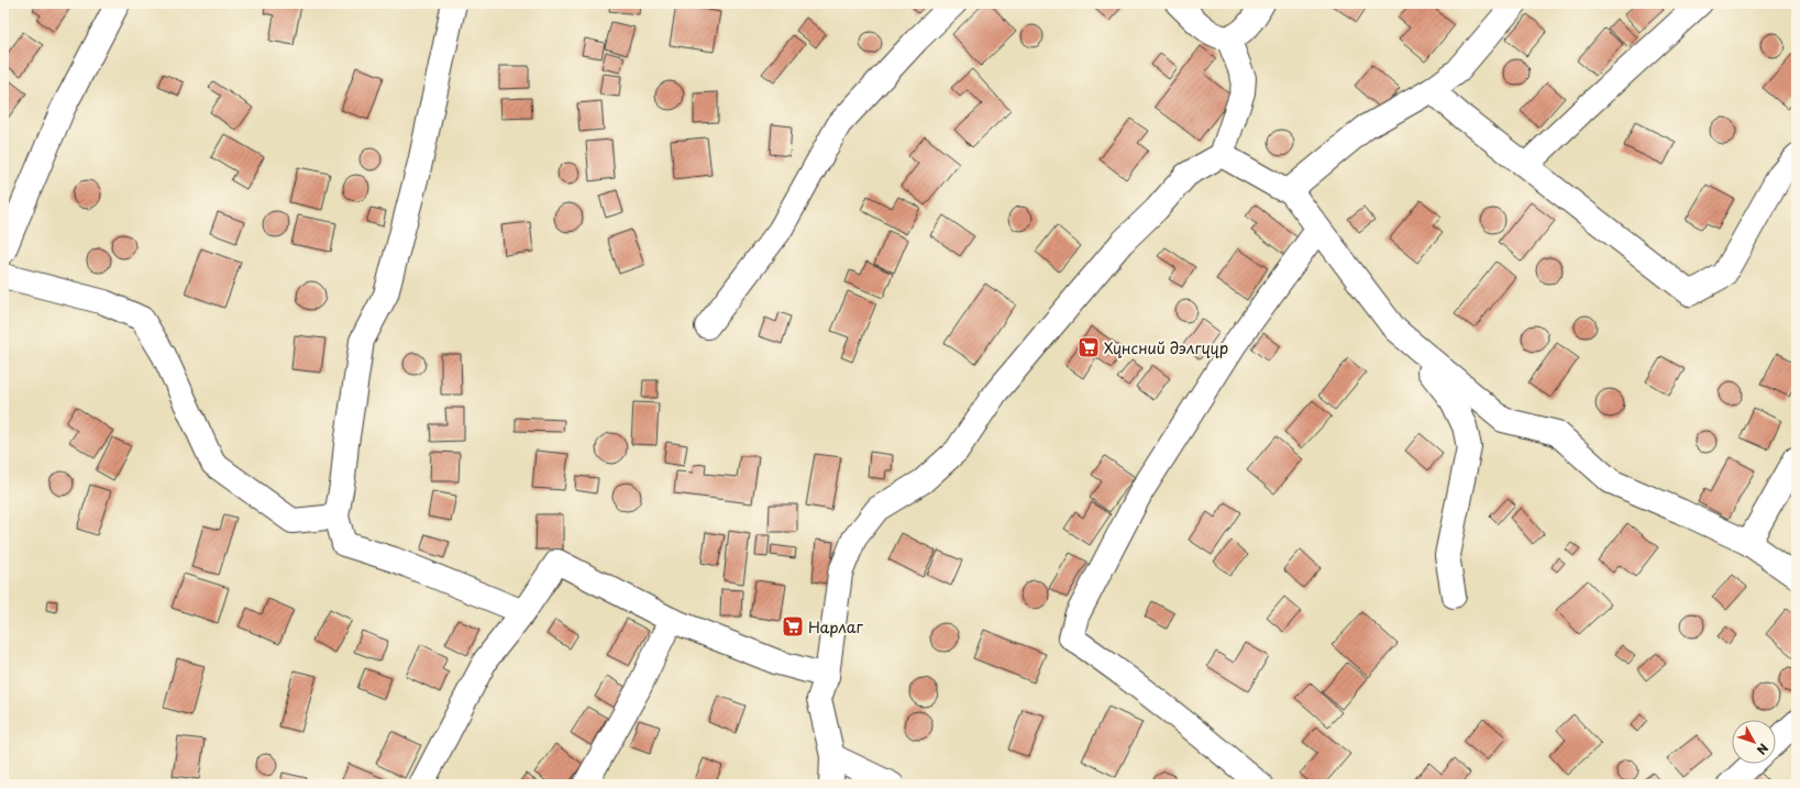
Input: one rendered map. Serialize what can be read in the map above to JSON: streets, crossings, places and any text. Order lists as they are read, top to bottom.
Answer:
{
  "places": {
    "supermarket": ["Хүнсний дэлгүүр", "Нарлаг"]
  },
  "north": "bottom right"
}
